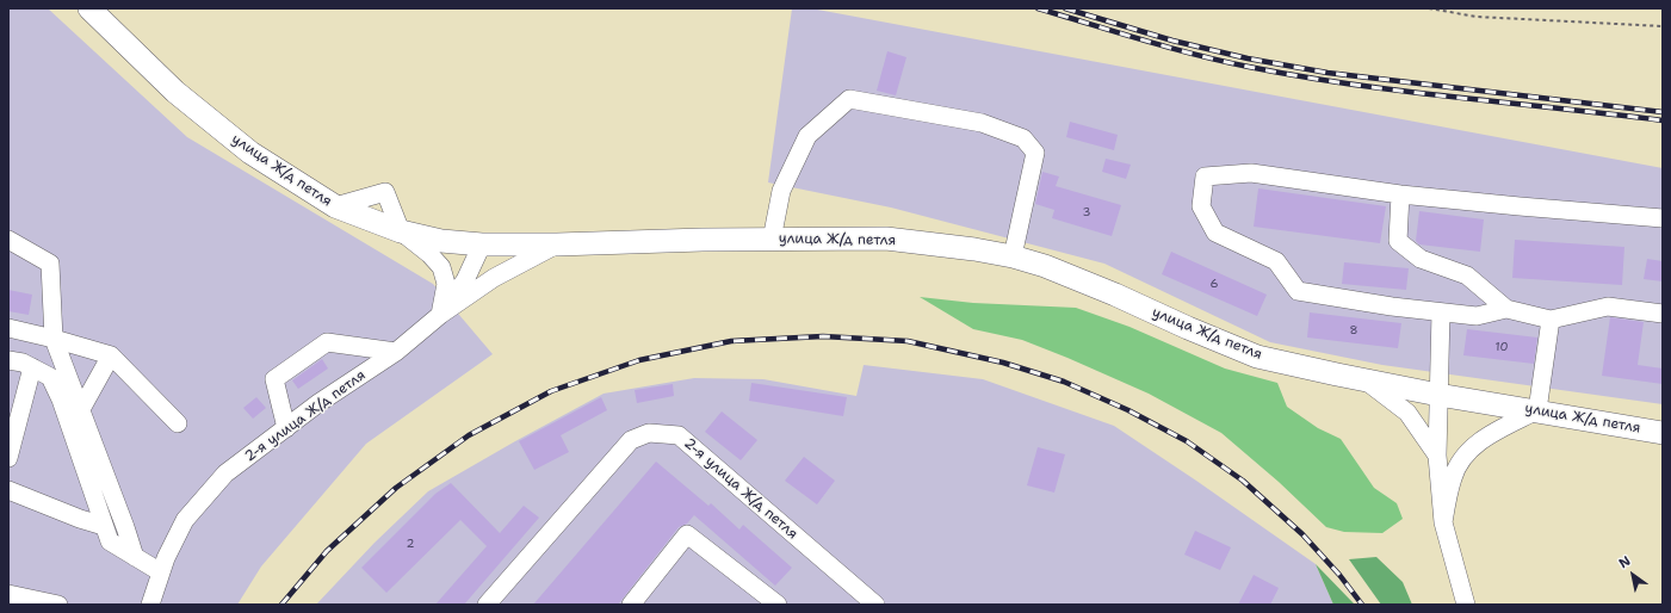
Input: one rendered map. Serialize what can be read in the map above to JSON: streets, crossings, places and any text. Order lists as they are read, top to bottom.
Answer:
{
  "streets": {
    "main road": ["улица Ж/д петля"],
    "street": ["2-я улица Ж/д петля"]
  },
  "crossings": [
    ["улица Ж/д петля", "2-я улица Ж/д петля"]
  ],
  "house_numbers": [
    "3",
    "6",
    "8",
    "10",
    "2"
  ],
  "north": "top left"
}
